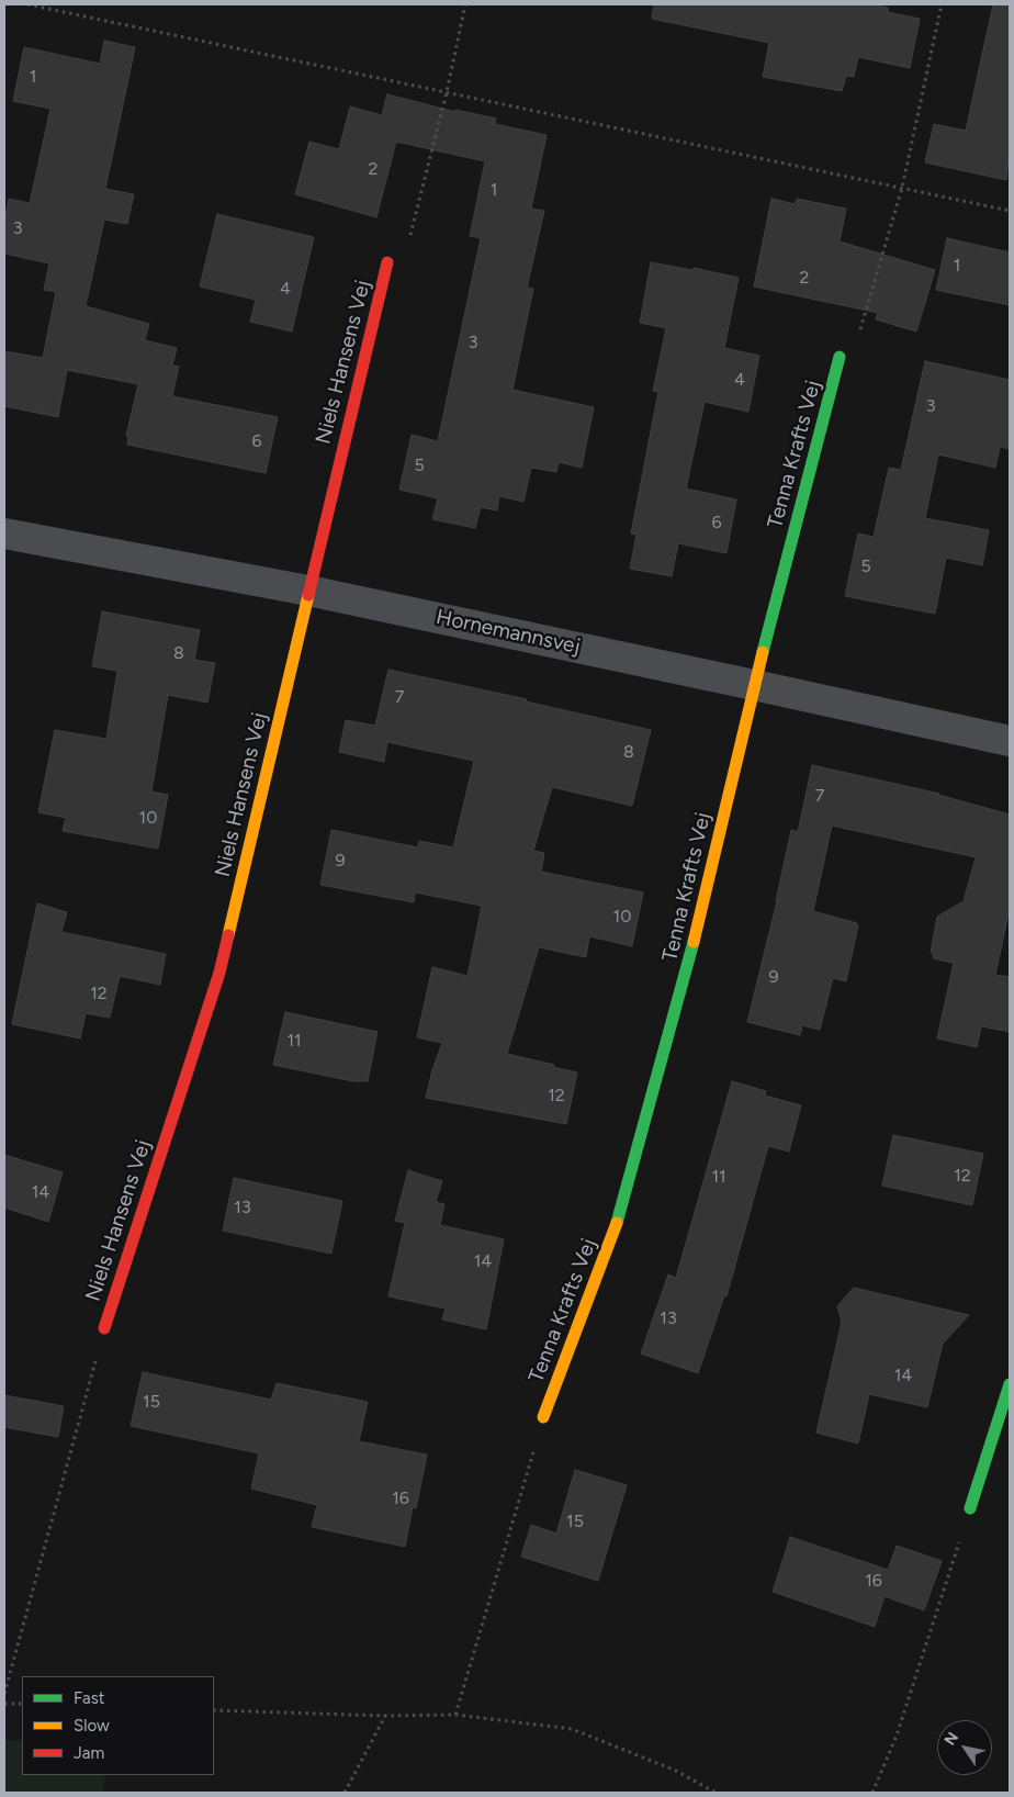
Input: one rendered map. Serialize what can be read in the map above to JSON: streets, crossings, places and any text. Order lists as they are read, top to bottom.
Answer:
{
  "streets": {
    "street": ["Niels Hansens Vej", "Tenna Krafts Vej", "Hornemannsvej"]
  },
  "crossings": [
    ["Niels Hansens Vej", "Hornemannsvej"],
    ["Tenna Krafts Vej", "Hornemannsvej"]
  ],
  "house_numbers": [
    "1",
    "2",
    "1",
    "3",
    "1",
    "2",
    "4",
    "3",
    "4",
    "3",
    "6",
    "5",
    "6",
    "5",
    "8",
    "7",
    "8",
    "7",
    "10",
    "9",
    "10",
    "9",
    "12",
    "11",
    "12",
    "12",
    "11",
    "14",
    "13",
    "14",
    "13",
    "14",
    "15",
    "16",
    "15",
    "16"
  ],
  "legend": ["Fast", "Slow", "Jam"],
  "north": "top left"
}
